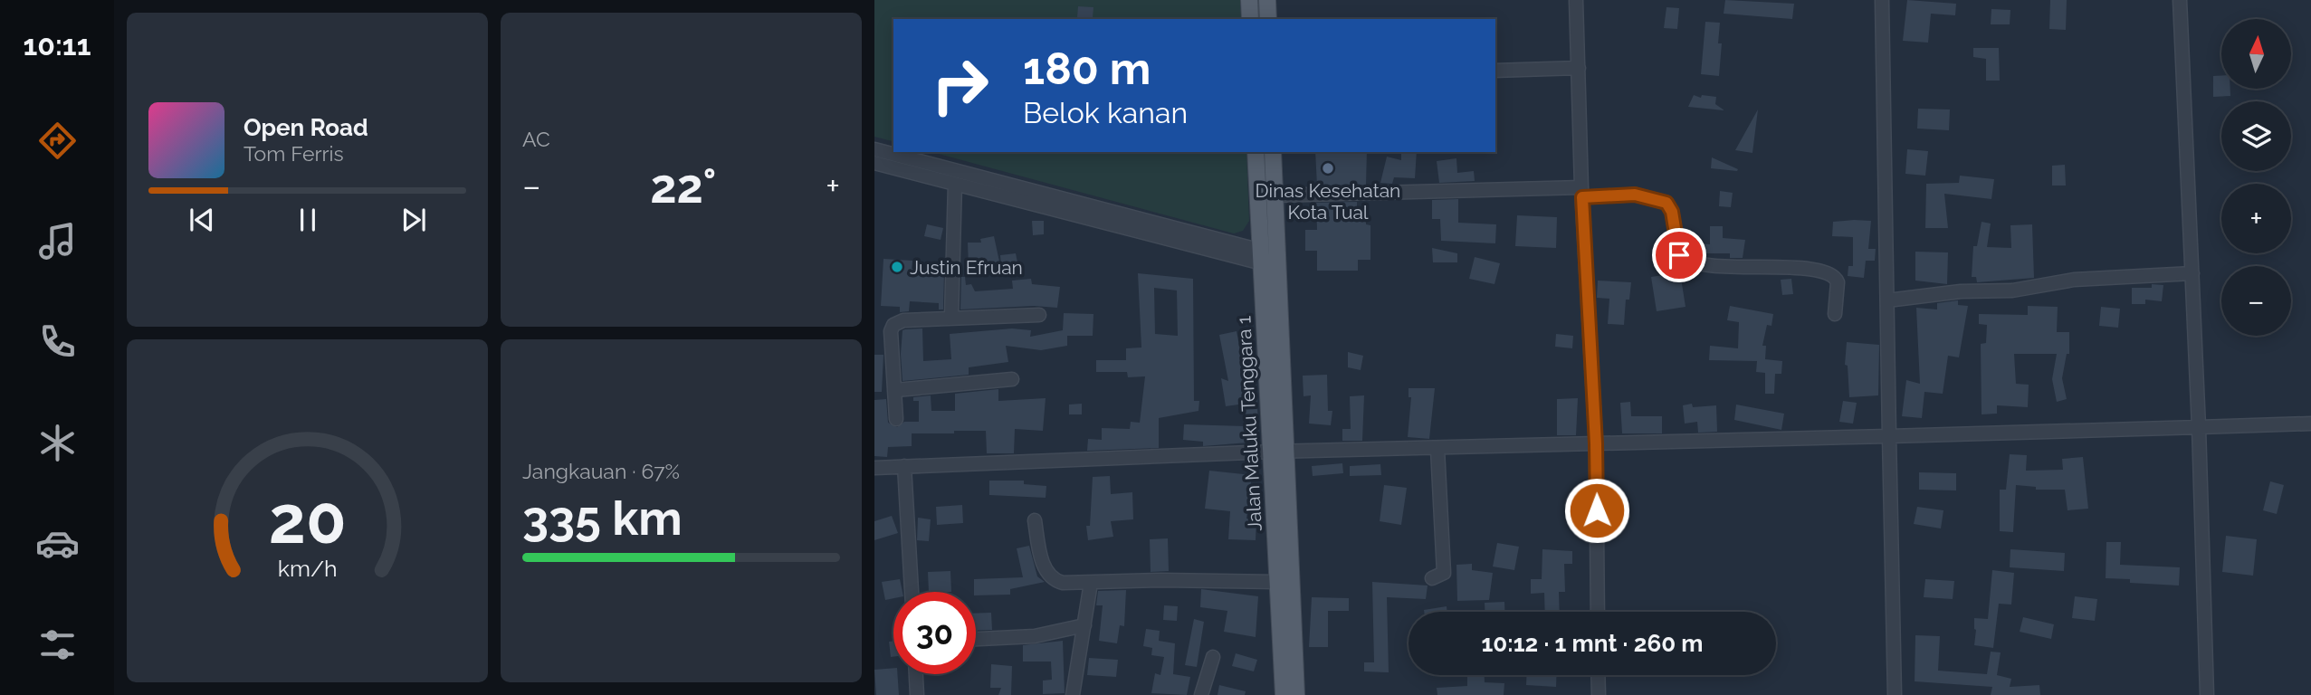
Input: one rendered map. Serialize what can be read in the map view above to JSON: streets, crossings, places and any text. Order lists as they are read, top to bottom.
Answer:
{
  "streets": {
    "main road": ["Jalan Maluku Tenggara 1"]
  },
  "places": ["Dinas Kesehatan Kota Tual", "Justin Efruan"],
  "north": "top",
  "page": {
    "tabs": "10:11",
    "tile": [
      "AC",
      ["Jangkauan · 67%", "335 km"]
    ],
    "map_buttons": ["+", "−"],
    "turn": ["180 m", "Belok kanan"],
    "song": ["Open Road", "Tom Ferris"],
    "heat": ["−", "22°", "+"],
    "limit": "30",
    "trip": "10:12 · 1 mnt · 260 m",
    "gauge": ["20", "km/h"]
  }
}
